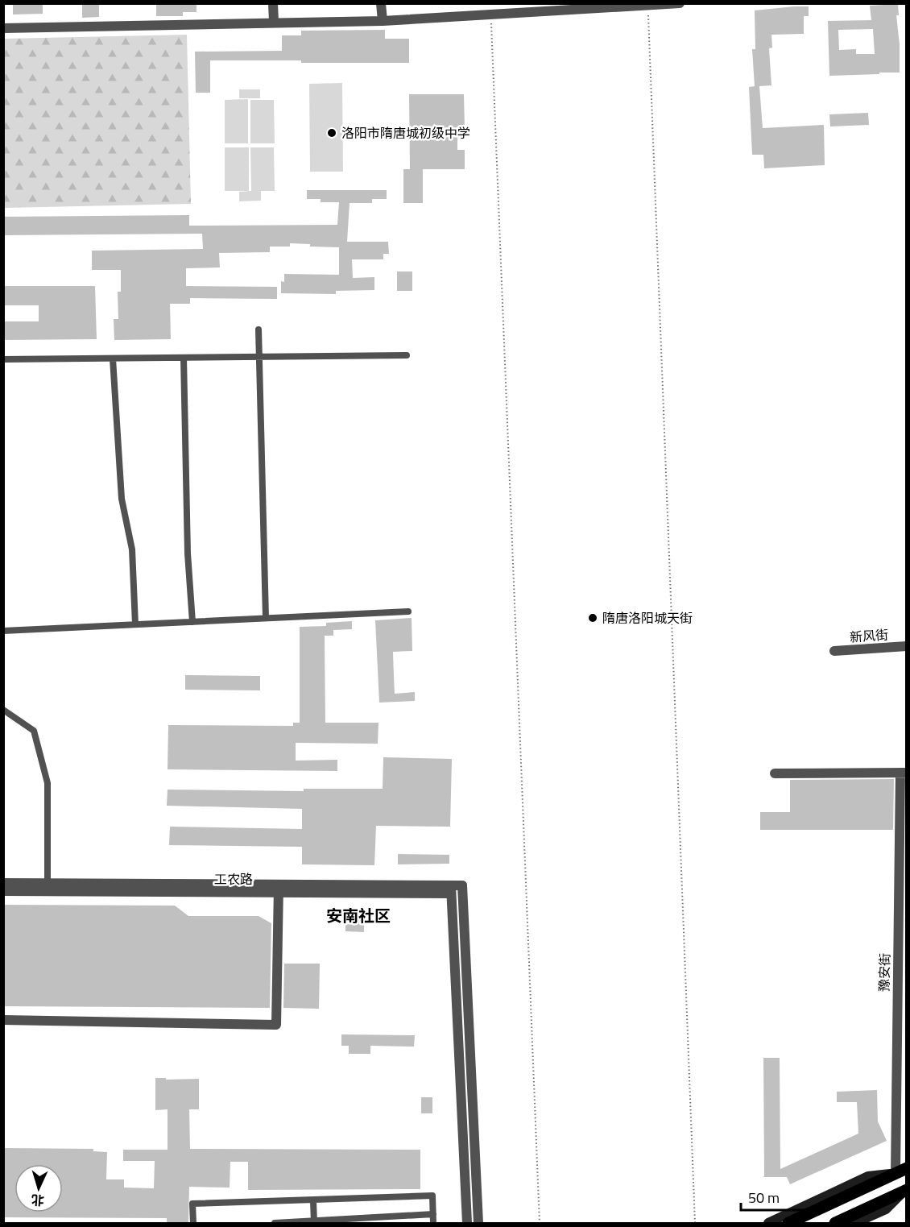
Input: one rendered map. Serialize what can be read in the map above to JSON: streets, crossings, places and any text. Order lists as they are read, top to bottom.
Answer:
{
  "streets": {
    "street": ["新风街", "工农路", "豫安街"]
  },
  "districts": ["安南社区"],
  "places": ["洛阳市隋唐城初级中学", "隋唐洛阳城天街"],
  "scale_bar": "50 m",
  "north": "bottom"
}
